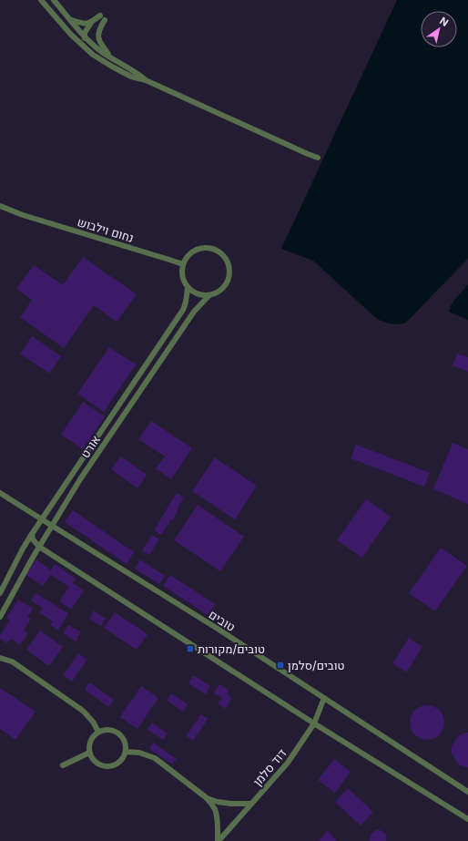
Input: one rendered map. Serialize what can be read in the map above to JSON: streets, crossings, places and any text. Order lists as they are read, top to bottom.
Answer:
{
  "streets": {
    "street": [
      "נחום וילבוש",
      "אורט",
      "טובים",
      "דוד סלמן"
    ]
  },
  "crossings": [
    ["נחום וילבוש", "אורט"],
    ["אורט", "טובים"],
    ["טובים", "דוד סלמן"]
  ],
  "places": {
    "transit": ["טובים/מקורות", "טובים/סלמן"]
  },
  "north": "top right"
}
